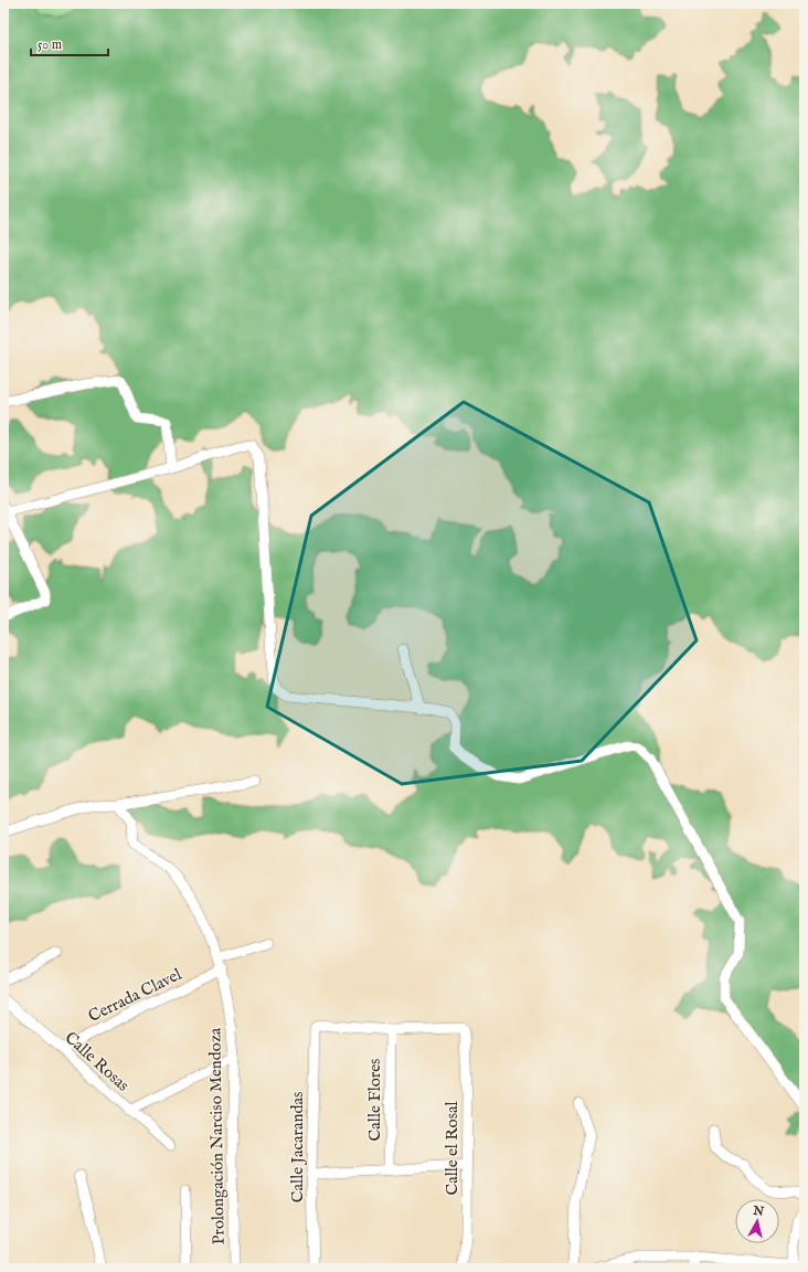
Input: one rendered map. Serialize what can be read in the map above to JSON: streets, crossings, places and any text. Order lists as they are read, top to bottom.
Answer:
{
  "streets": {
    "street": [
      "Cerrada Clavel",
      "Calle Rosas",
      "Calle Flores",
      "Prolongación Narciso Mendoza",
      "Calle Jacarandas",
      "Calle el Rosal"
    ]
  },
  "crossings": [
    ["Cerrada Clavel", "Calle Rosas"],
    ["Cerrada Clavel", "Prolongación Narciso Mendoza"],
    ["Calle Flores", "Calle Jacarandas"],
    ["Calle Flores", "Calle el Rosal"],
    ["Calle Jacarandas", "Calle el Rosal"]
  ],
  "scale_bar": "50 m",
  "north": "top"
}
